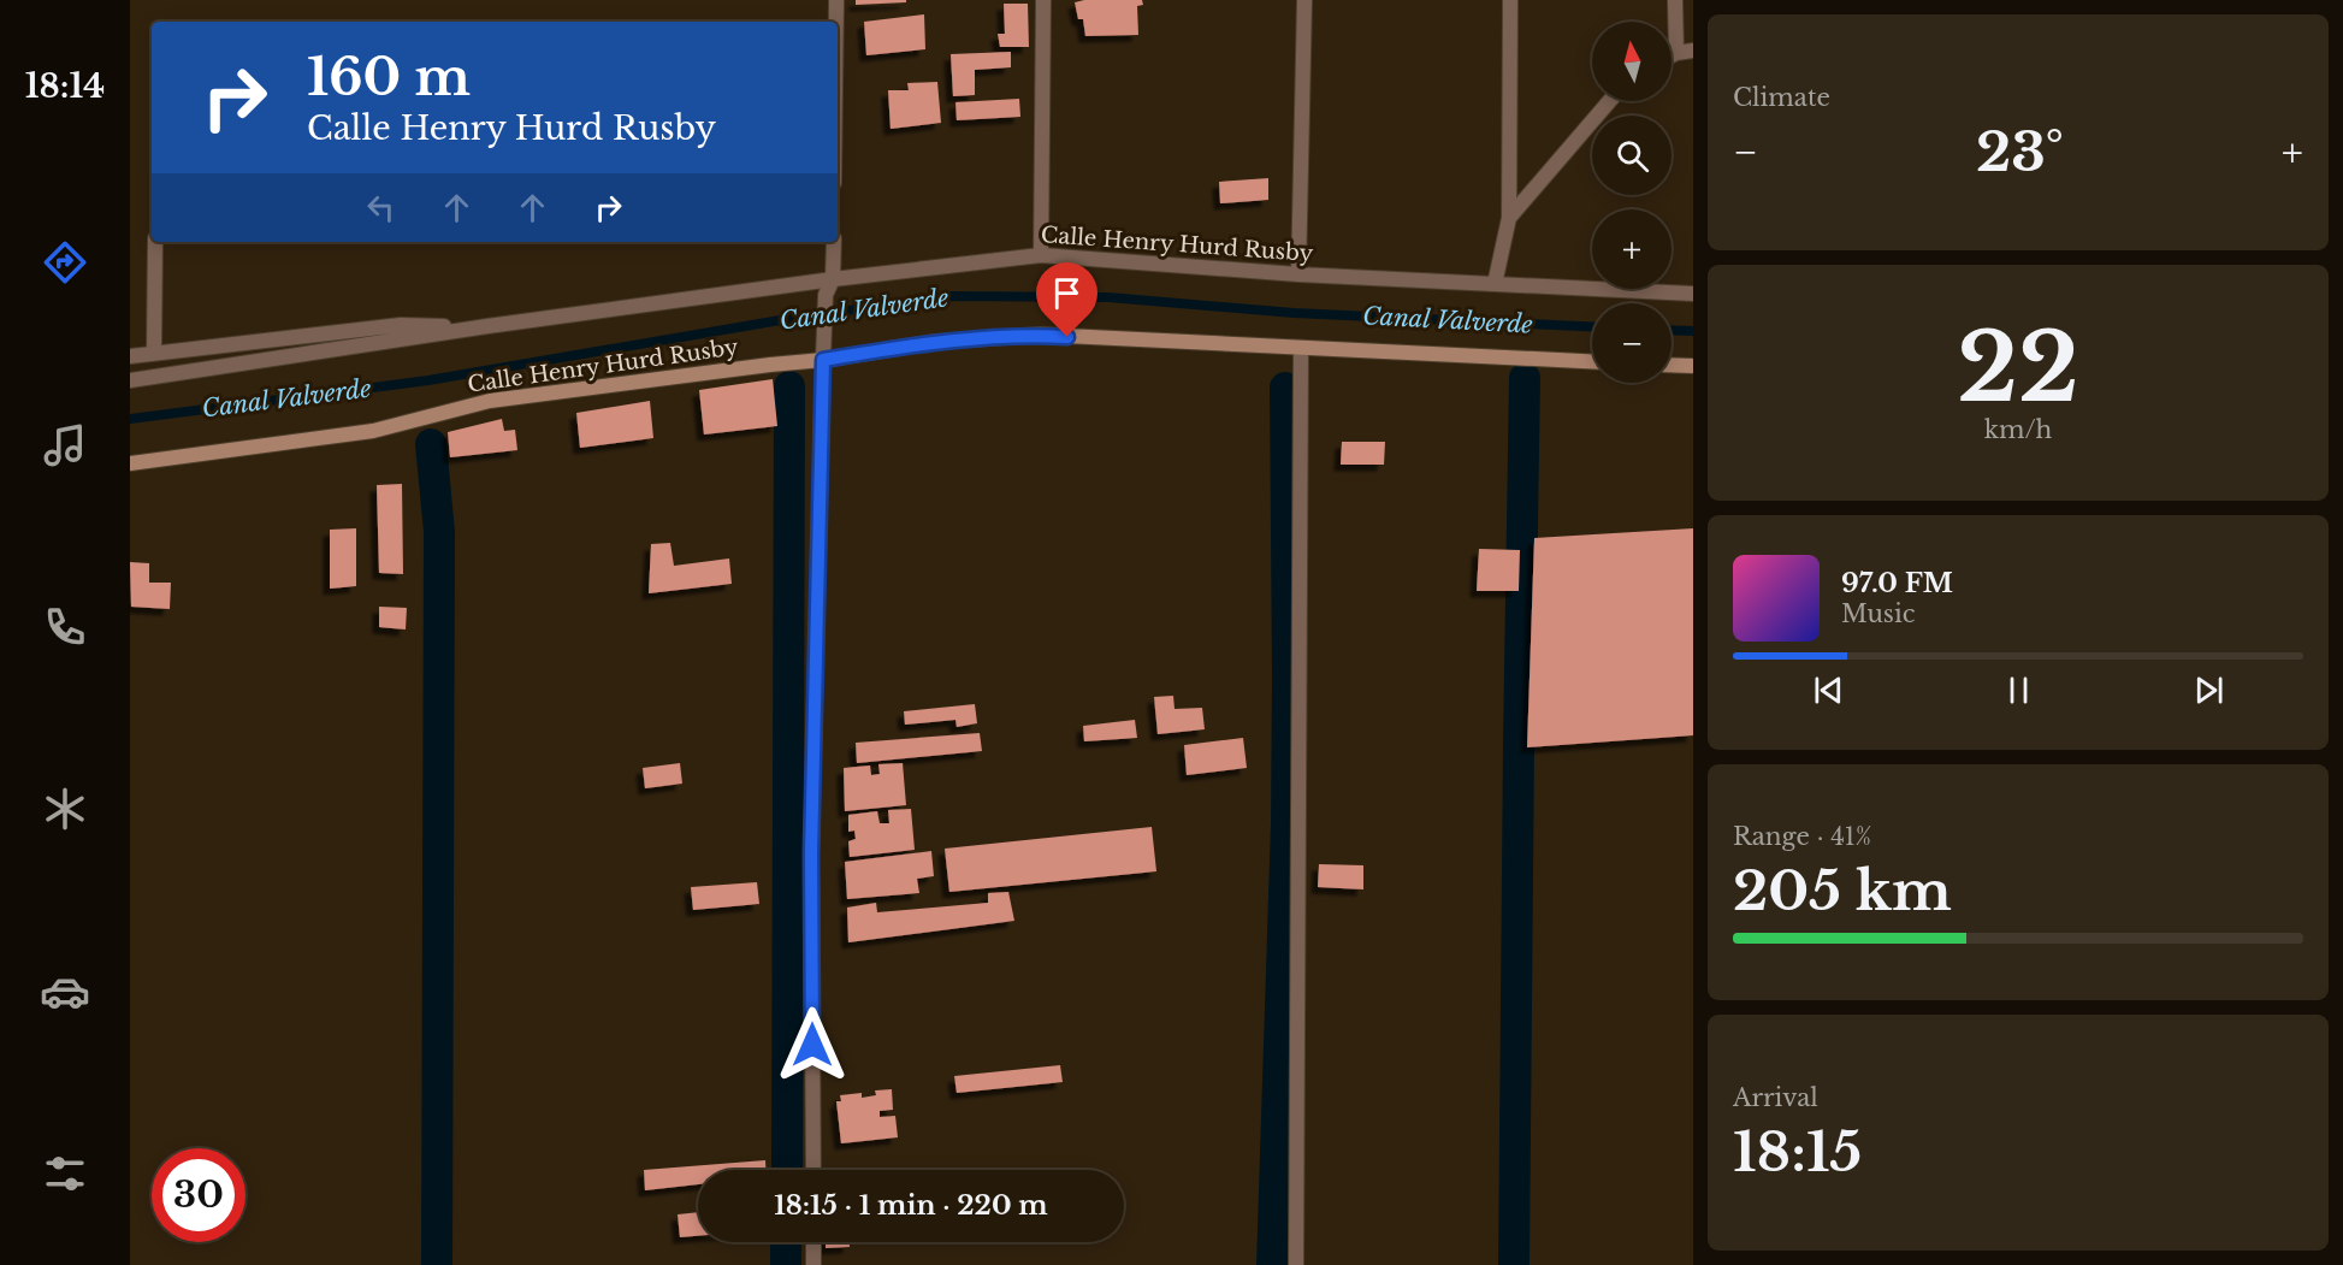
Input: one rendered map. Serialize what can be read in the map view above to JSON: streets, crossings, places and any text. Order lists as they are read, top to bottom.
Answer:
{
  "streets": {
    "street": ["Calle Henry Hurd Rusby"]
  },
  "water": ["Canal Valverde"],
  "north": "top",
  "page": {
    "tabs": "18:14",
    "tile": [
      "Climate",
      ["22", "km/h"],
      ["Range · 41%", "205 km"],
      ["Arrival", "18:15"]
    ],
    "map_buttons": ["+", "−"],
    "turn": ["160 m", "Calle Henry Hurd Rusby"],
    "heat": ["−", "23°", "+"],
    "song": ["97.0 FM", "Music"],
    "limit": "30",
    "trip": "18:15 · 1 min · 220 m"
  }
}
